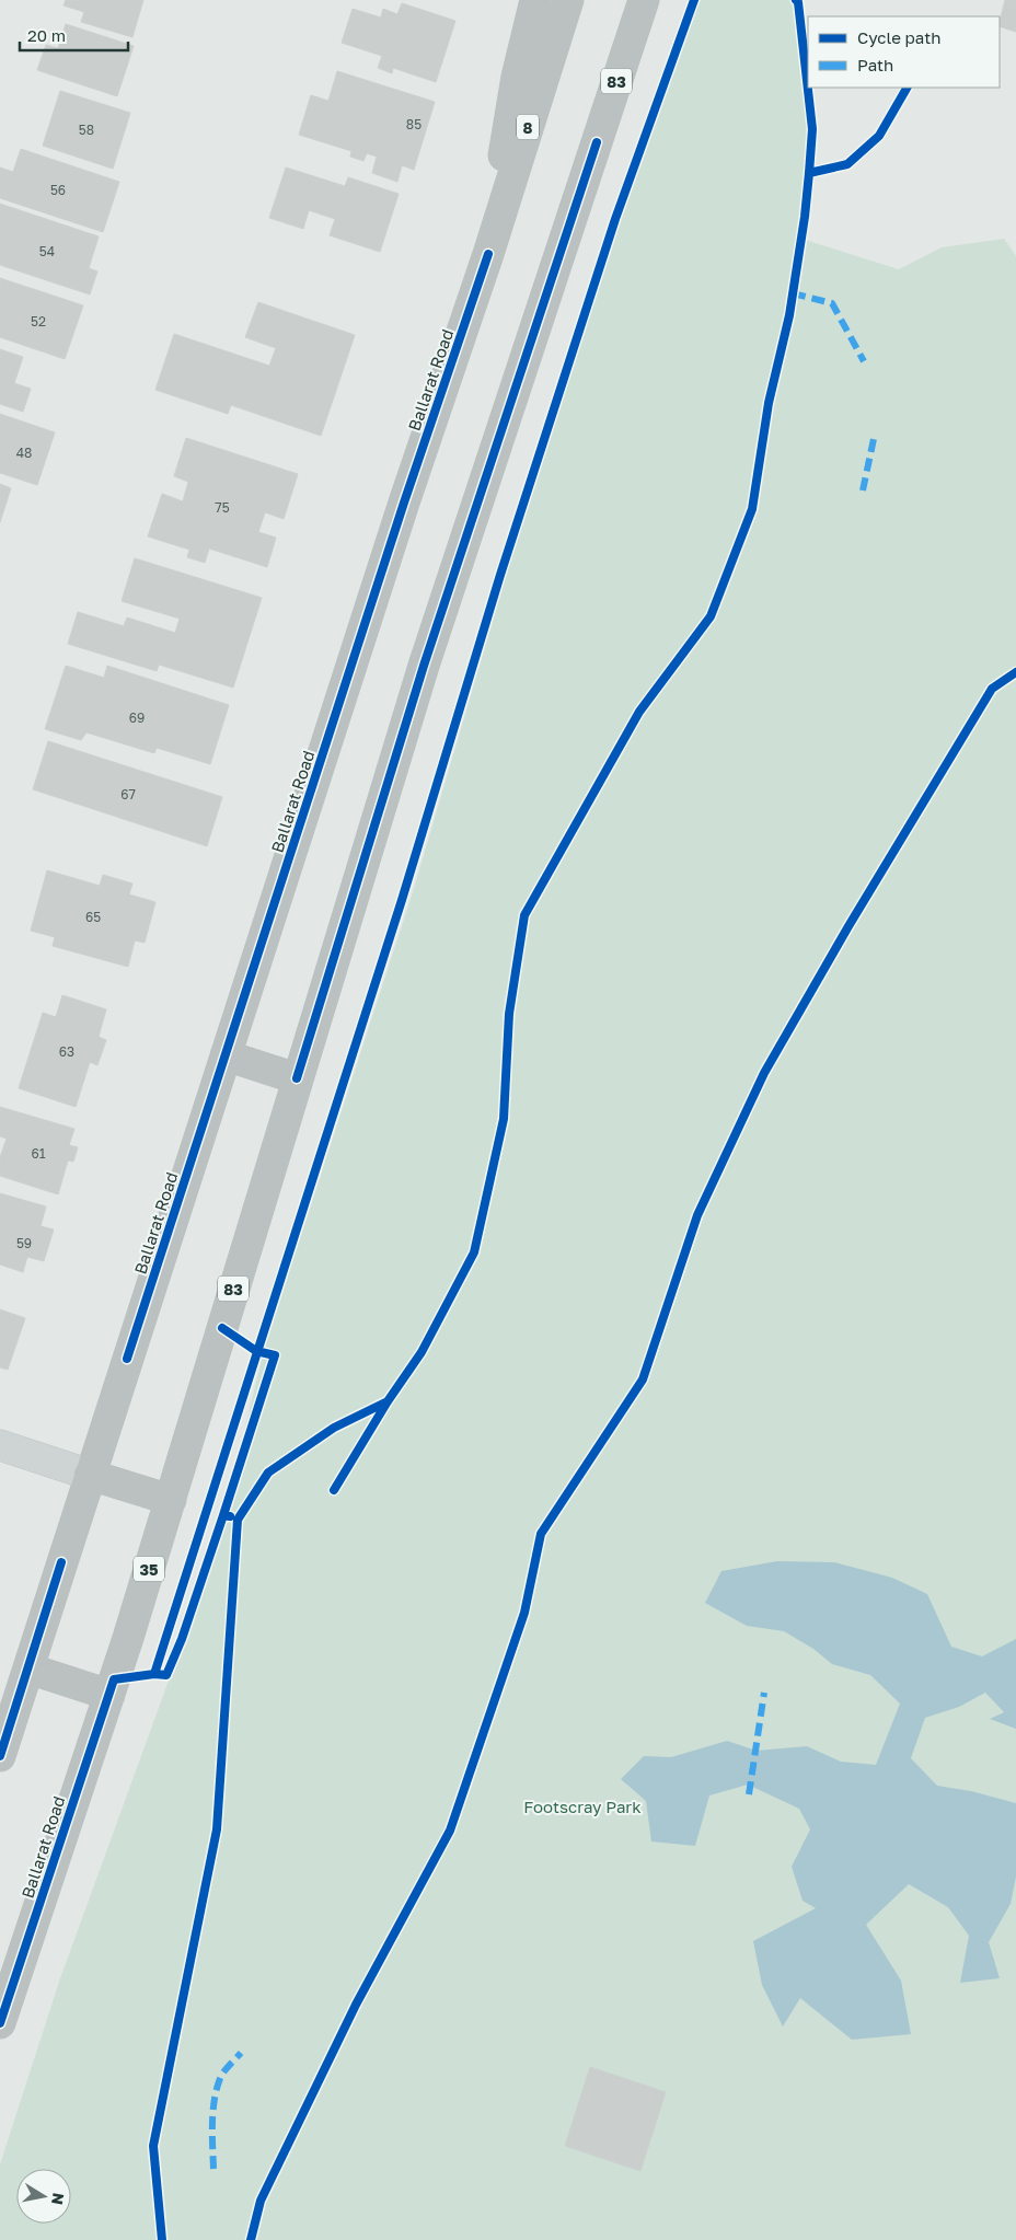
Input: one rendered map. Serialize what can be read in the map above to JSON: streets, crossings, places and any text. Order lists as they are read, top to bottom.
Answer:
{
  "streets": {
    "highway": [
      "83",
      "8",
      "Ballarat Road",
      "35"
    ]
  },
  "parks": ["Footscray Park"],
  "house_numbers": [
    "85",
    "58",
    "56",
    "54",
    "52",
    "48",
    "75",
    "69",
    "67",
    "65",
    "63",
    "61",
    "59"
  ],
  "legend": ["Cycle path", "Path"],
  "scale_bar": "20 m",
  "north": "right"
}
